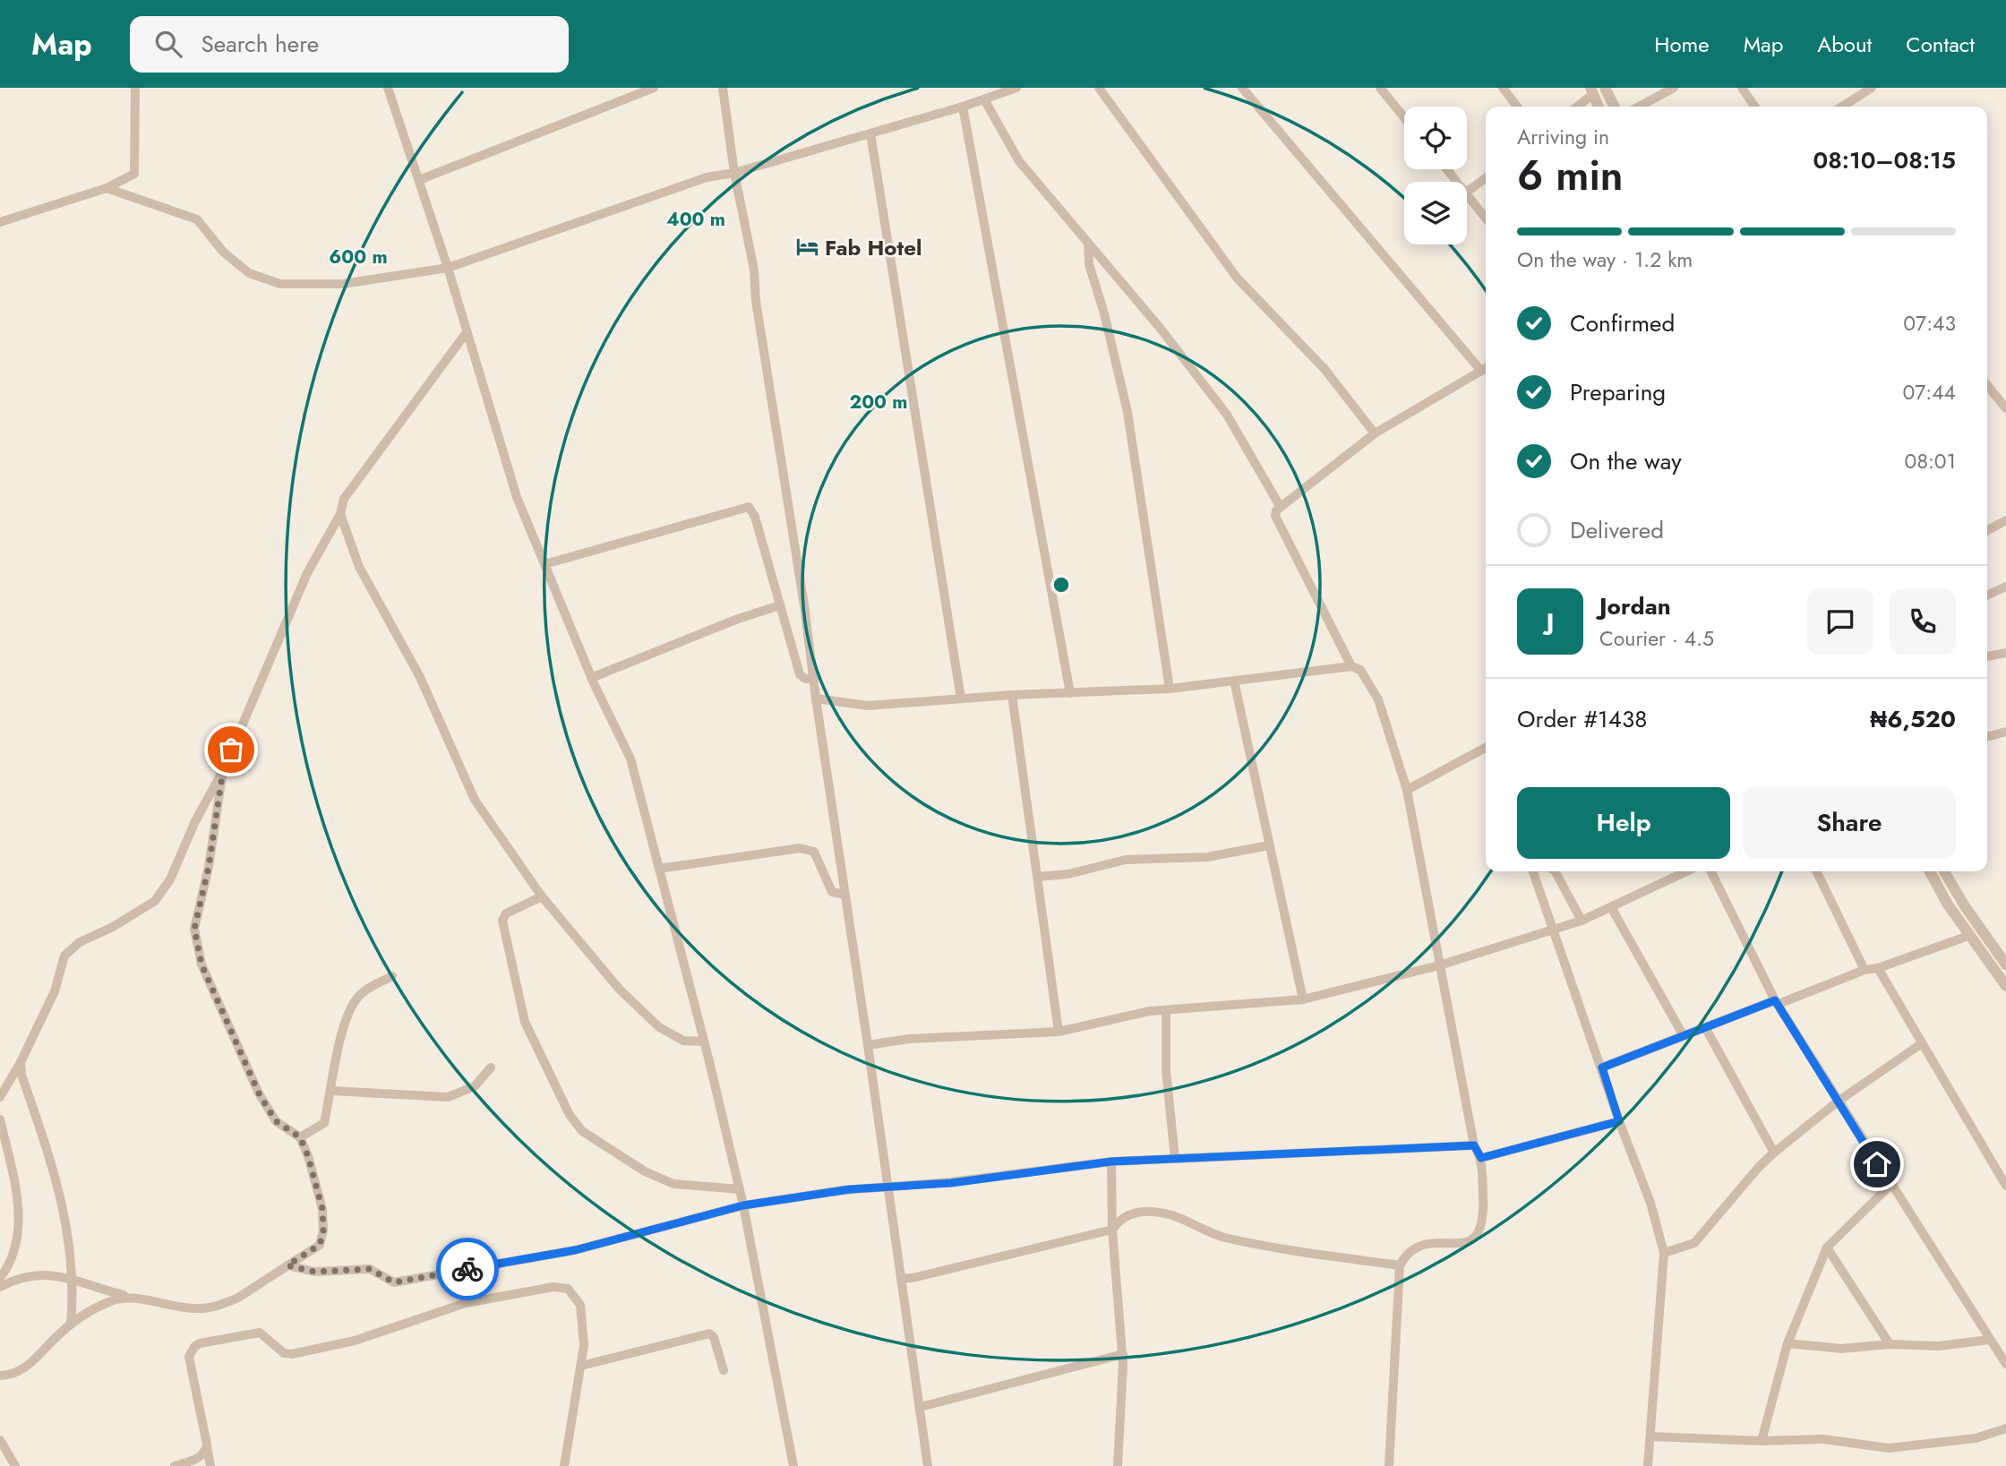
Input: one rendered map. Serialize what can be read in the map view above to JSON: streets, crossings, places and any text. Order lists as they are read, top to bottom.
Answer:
{
  "places": {
    "hotel": ["Fab Hotel"]
  },
  "page": {
    "header": "Map",
    "search": "Search here",
    "nav": [
      "Home",
      "Map",
      "About",
      "Contact"
    ],
    "heading": ["6 min", "Arriving in", "08:10–08:15"],
    "panel": [
      "Jordan",
      "Courier · 4.5",
      "Order #1438",
      "₦6,520"
    ],
    "bar": "On the way · 1.2 km",
    "list": [
      ["Confirmed", "07:43"],
      ["Preparing", "07:44"],
      ["On the way", "08:01"],
      "Delivered"
    ],
    "round": "J",
    "buttons": ["Help", "Share"]
  },
  "rings": ["400 m", "600 m", "200 m"]
}
